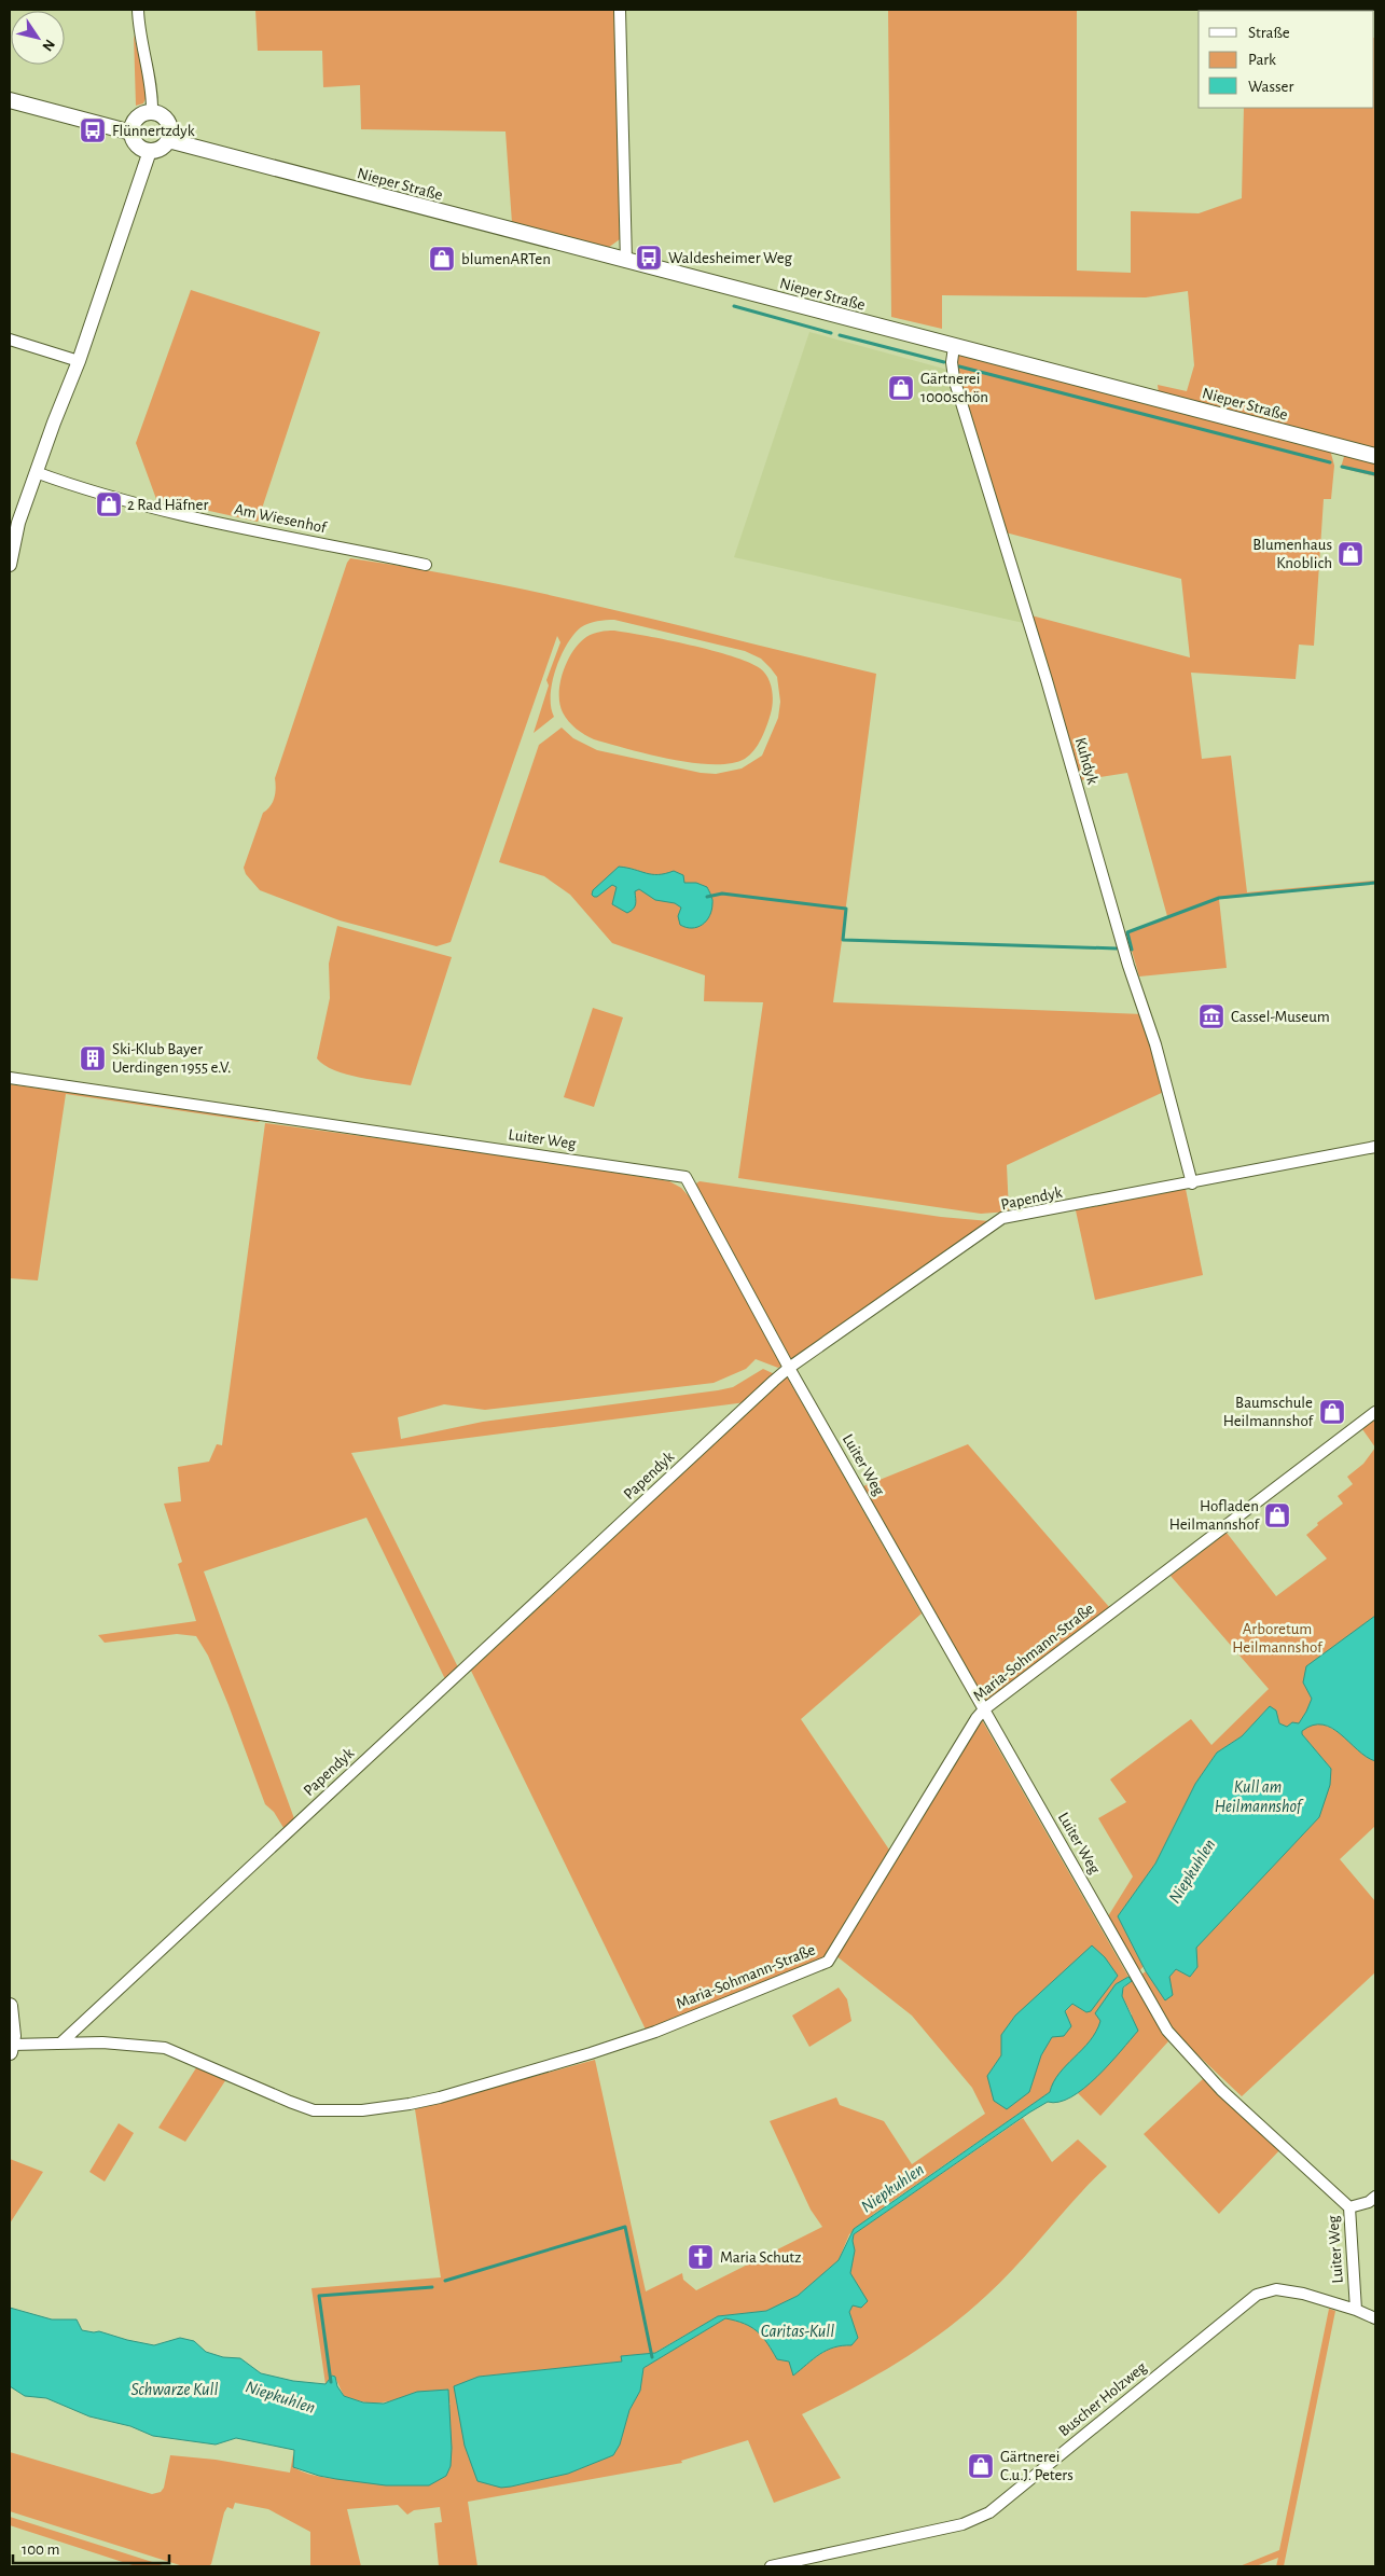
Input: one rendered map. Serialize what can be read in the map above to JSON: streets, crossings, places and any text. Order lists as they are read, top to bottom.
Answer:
{
  "streets": {
    "main road": ["Nieper Straße"],
    "street": [
      "Am Wiesenhof",
      "Kuhdyk",
      "Luiter Weg",
      "Papendyk",
      "Maria-Sohmann-Straße",
      "Buscher Holzweg"
    ]
  },
  "crossings": [
    ["Nieper Straße", "Kuhdyk"],
    ["Kuhdyk", "Papendyk"],
    ["Luiter Weg", "Papendyk"],
    ["Luiter Weg", "Maria-Sohmann-Straße"],
    ["Luiter Weg", "Buscher Holzweg"],
    ["Papendyk", "Maria-Sohmann-Straße"]
  ],
  "water": [
    "Kull am Heilmannshof",
    "Niepkuhlen",
    "Caritas-Kull",
    "Schwarze Kull"
  ],
  "parks": ["Arboretum Heilmannshof"],
  "places": {
    "bus stop": ["Flünnertzdyk", "Waldesheimer Weg"],
    "shop": [
      "blumenARTen",
      "Gärtnerei 1000schön",
      "2 Rad Häfner",
      "Blumenhaus Knoblich",
      "Baumschule Heilmannshof",
      "Hofladen Heilmannshof",
      "Gärtnerei C.u.J. Peters"
    ],
    "museum": ["Cassel-Museum"],
    "building": ["Ski-Klub Bayer Uerdingen 1955 e.V."],
    "church": ["Maria Schutz"]
  },
  "legend": ["Straße", "Park", "Wasser"],
  "scale_bar": "100 m",
  "north": "bottom right"
}
